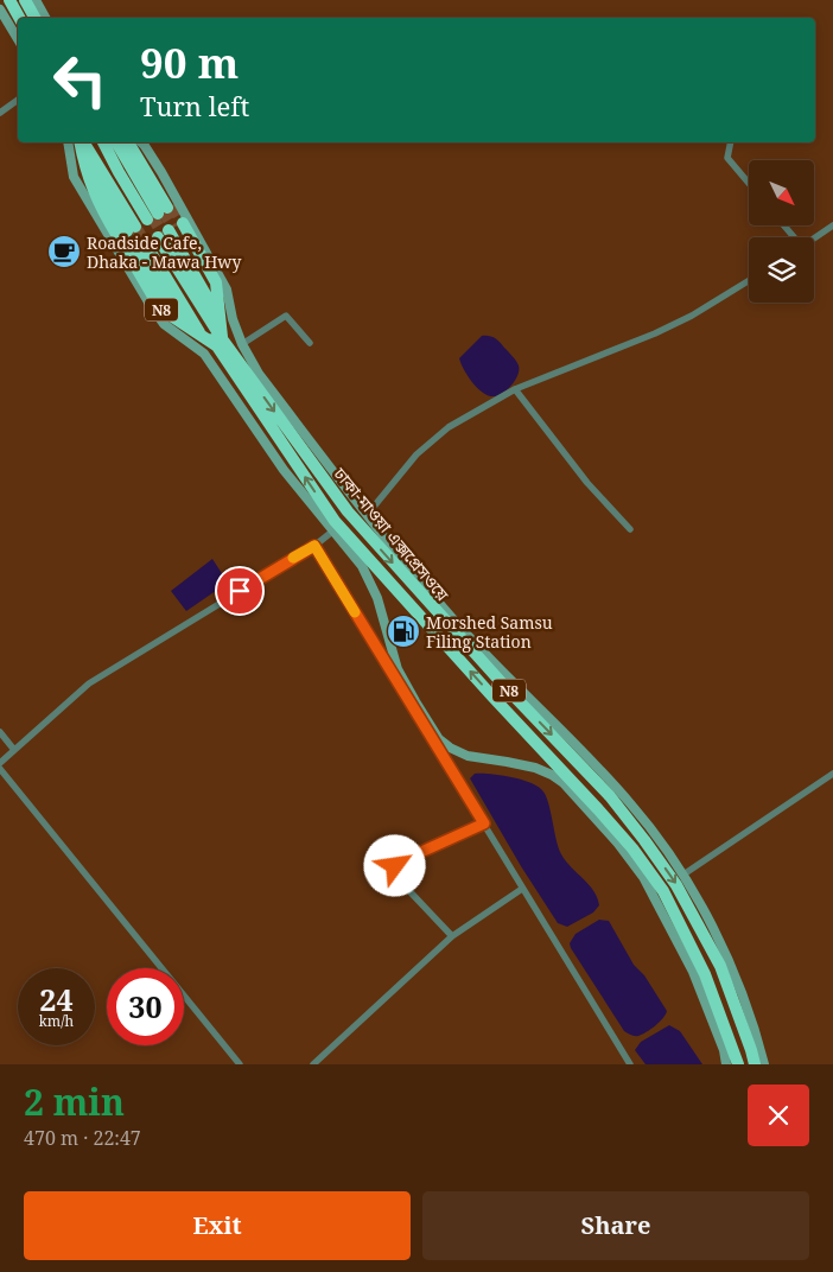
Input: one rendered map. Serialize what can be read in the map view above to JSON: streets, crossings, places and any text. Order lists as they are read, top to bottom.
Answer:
{
  "streets": {
    "highway": ["N8", "ঢাকা-মাওয়া এক্সপ্রেসওয়ে"]
  },
  "places": {
    "cafe": ["Roadside Cafe, Dhaka - Mawa Hwy"],
    "fuel station": ["Morshed Samsu Filing Station"]
  },
  "north": "bottom right",
  "page": {
    "turn": ["90 m", "Turn left"],
    "speed": "24 km/h",
    "limit": "30",
    "heading": ["2 min", "470 m · 22:47"],
    "buttons": ["Exit", "Share"]
  }
}
